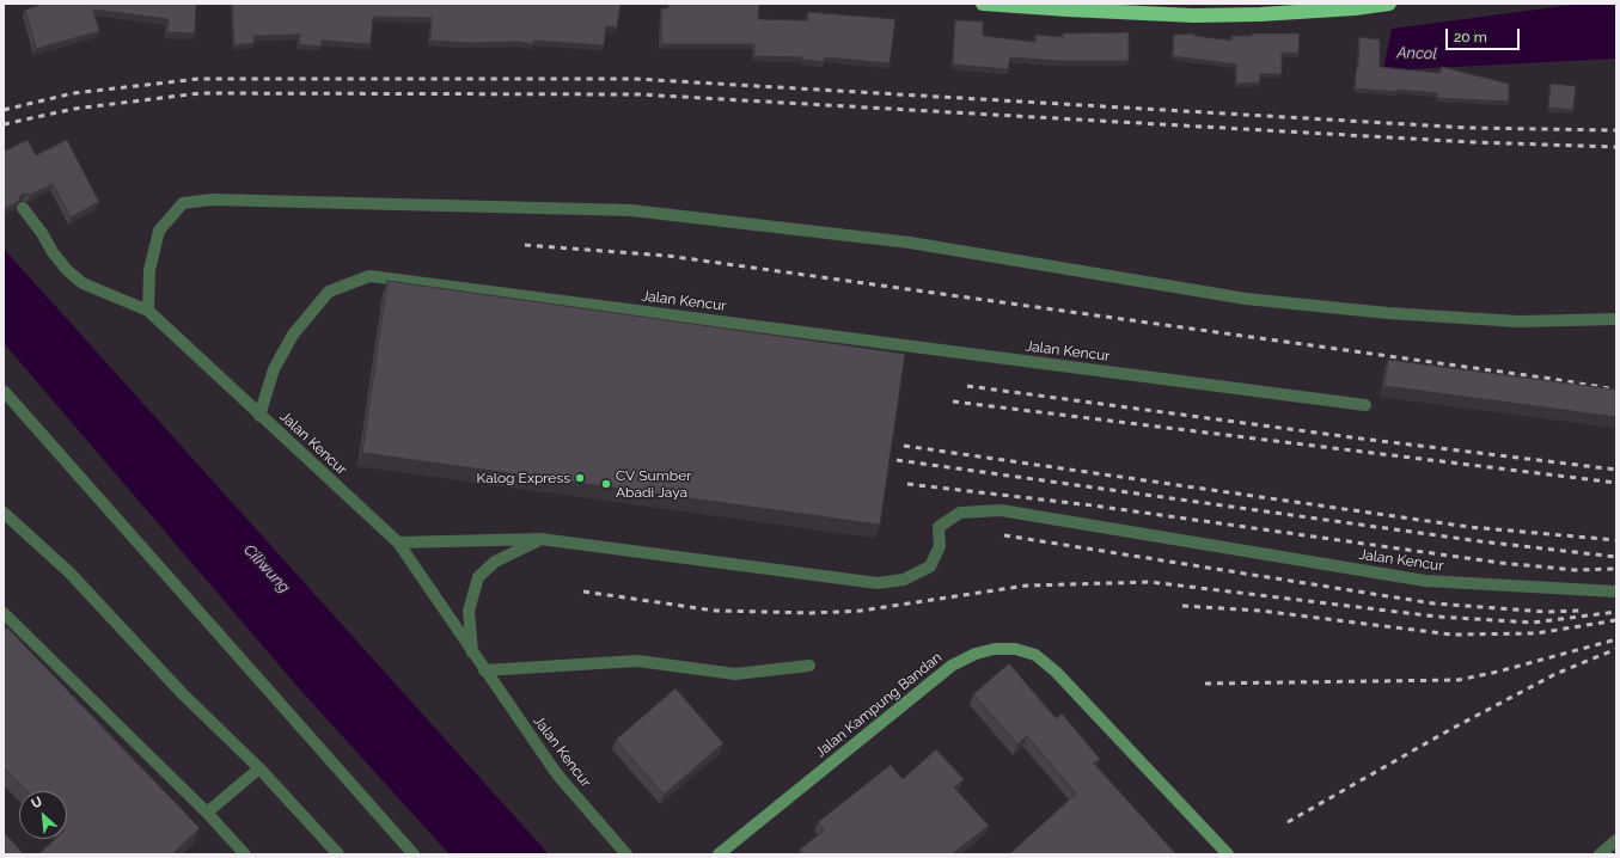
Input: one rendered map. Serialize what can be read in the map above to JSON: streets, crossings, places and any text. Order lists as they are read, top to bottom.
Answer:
{
  "streets": {
    "street": ["Jalan Kampung Bandan"],
    "lane": ["Jalan Kencur"]
  },
  "water": ["Ancol", "Ciliwung"],
  "places": ["Kalog Express", "CV Sumber Abadi Jaya"],
  "scale_bar": "20 m",
  "north": "top left"
}
